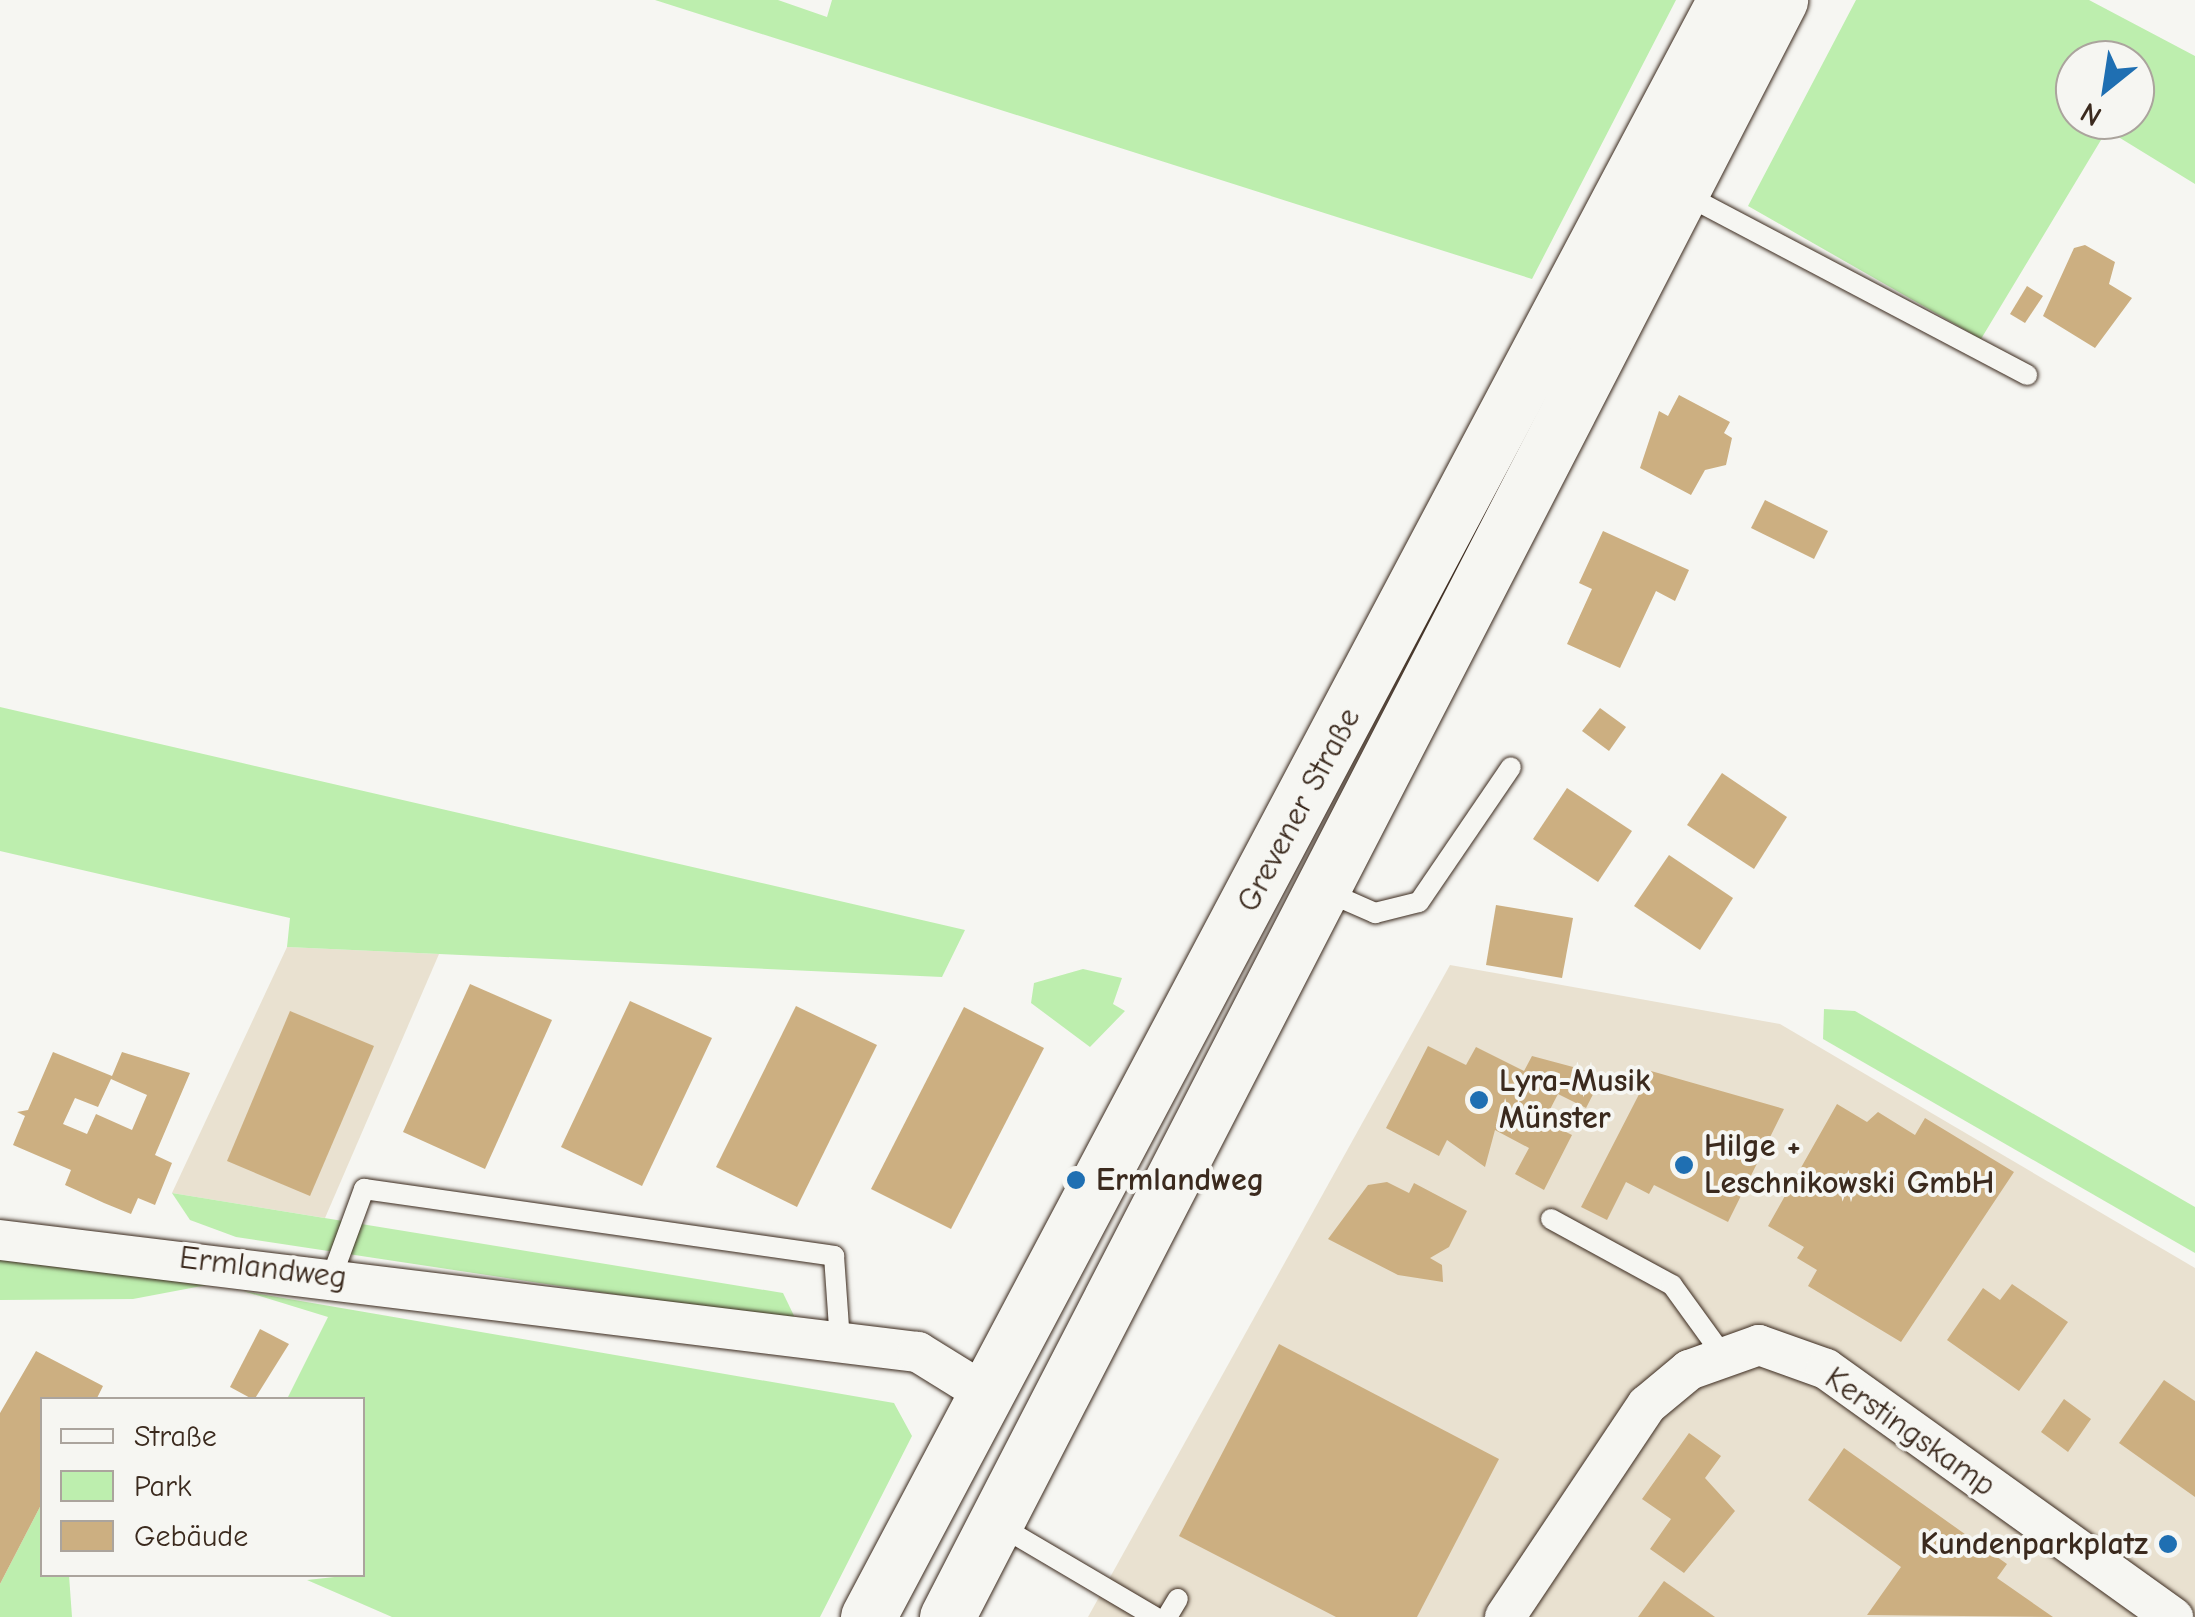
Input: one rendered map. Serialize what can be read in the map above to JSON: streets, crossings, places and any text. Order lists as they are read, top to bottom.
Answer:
{
  "streets": {
    "main road": ["Grevener Straße"],
    "street": ["Ermlandweg", "Kerstingskamp"]
  },
  "crossings": [
    ["Grevener Straße", "Ermlandweg"]
  ],
  "places": [
    "Lyra-Musik Münster",
    "Hilge + Leschnikowski GmbH",
    "Ermlandweg",
    "Kundenparkplatz"
  ],
  "legend": ["Straße", "Park", "Gebäude"],
  "north": "bottom left"
}
